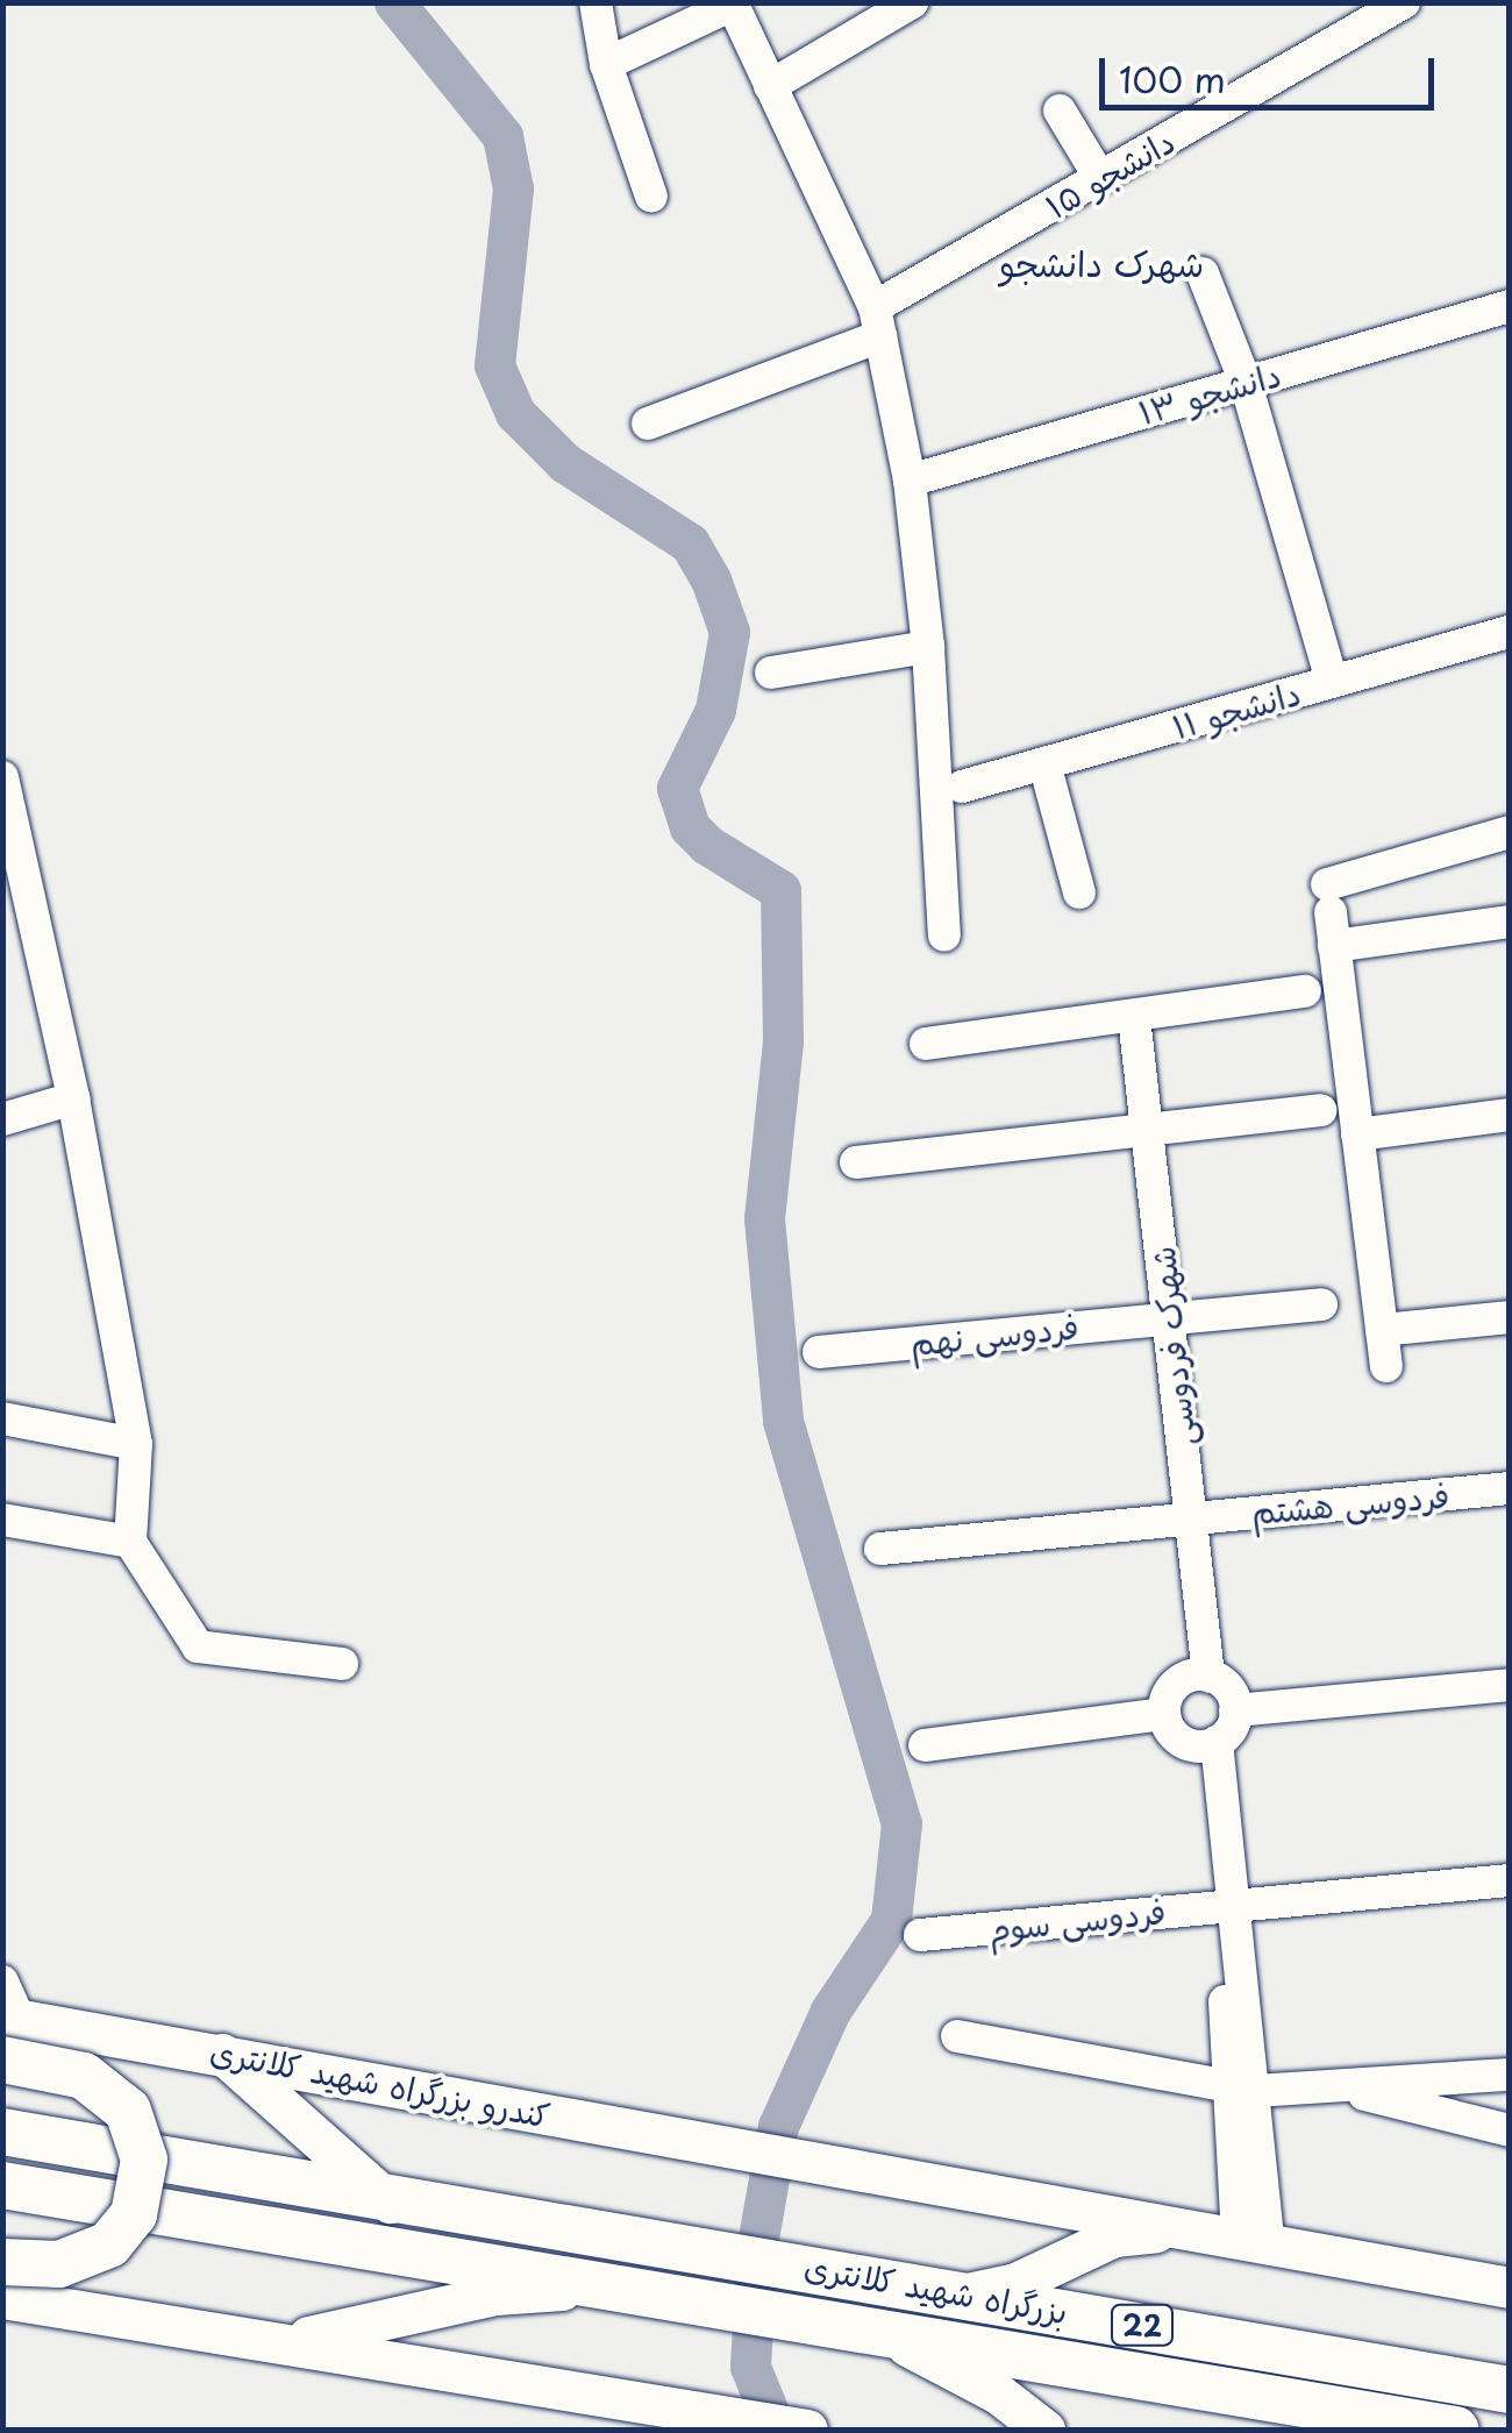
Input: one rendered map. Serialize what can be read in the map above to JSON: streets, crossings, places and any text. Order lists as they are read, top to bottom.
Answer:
{
  "streets": {
    "highway": ["بزرگراه شهید کلانتری", "22"],
    "main road": ["کندرو بزرگراه شهید کلانتری"],
    "street": [
      "دانشجو ۱۵",
      "دانشجو ۱۳",
      "دانشجو ۱۱",
      "فردوسی نهم",
      "شهرک فردوسی",
      "فردوسی هشتم",
      "فردوسی سوم"
    ]
  },
  "crossings": [
    ["فردوسی نهم", "شهرک فردوسی"],
    ["شهرک فردوسی", "فردوسی هشتم"],
    ["بزرگراه شهید کلانتری", "22"]
  ],
  "districts": ["شهرک دانشجو"],
  "scale_bar": "100 m"
}
